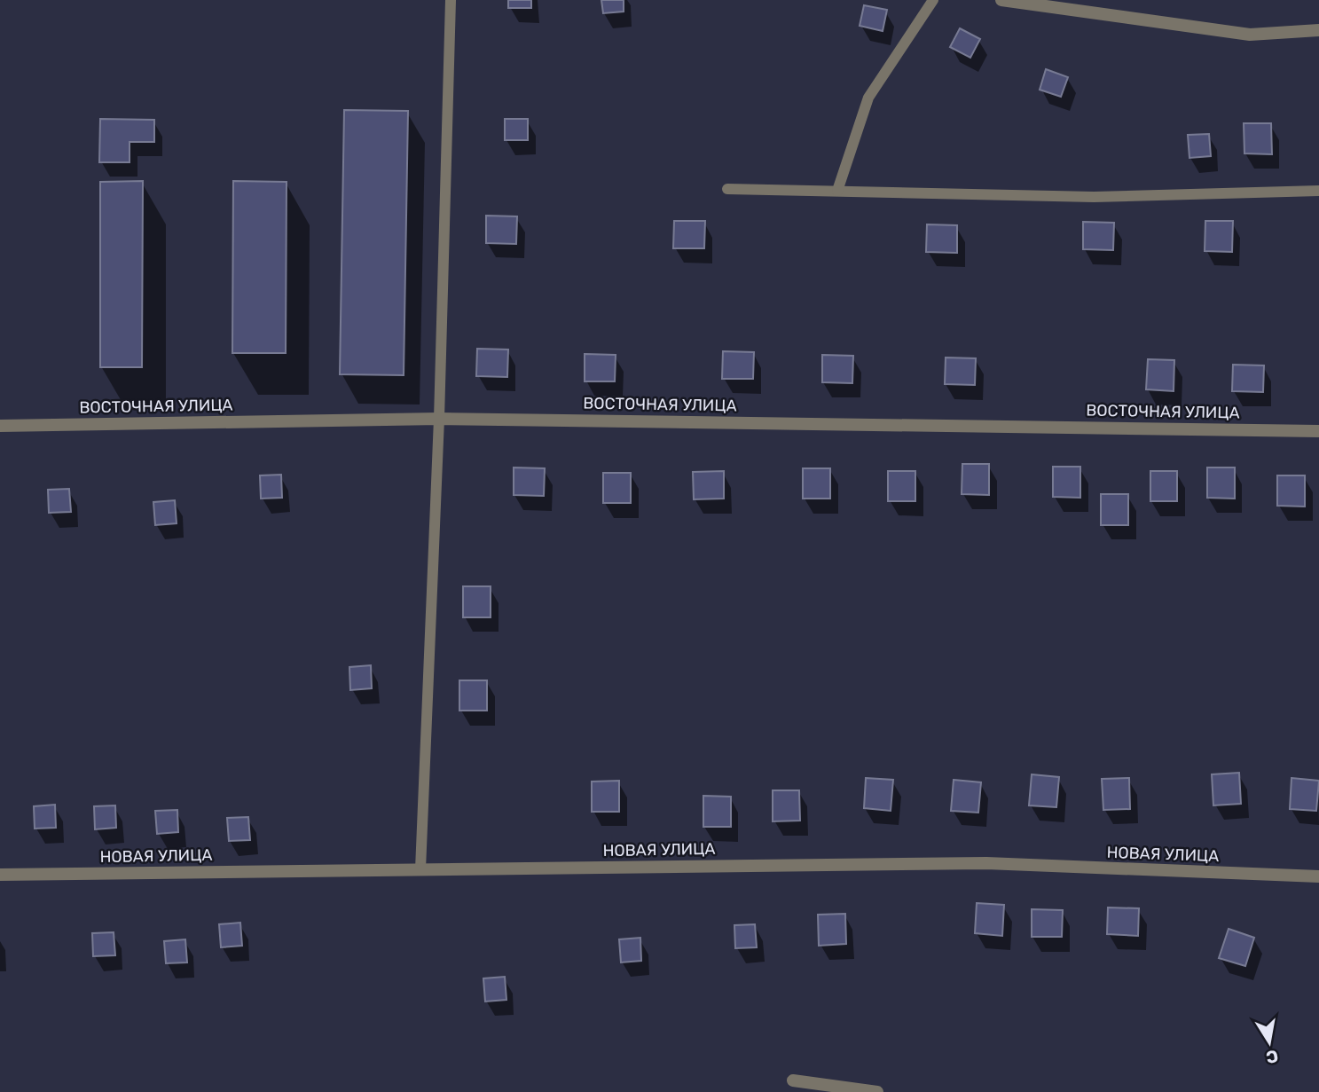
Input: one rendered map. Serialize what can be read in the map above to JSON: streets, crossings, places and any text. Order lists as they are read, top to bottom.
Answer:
{
  "streets": {
    "street": ["ВОСТОЧНАЯ УЛИЦА", "НОВАЯ УЛИЦА"]
  },
  "north": "bottom"
}
